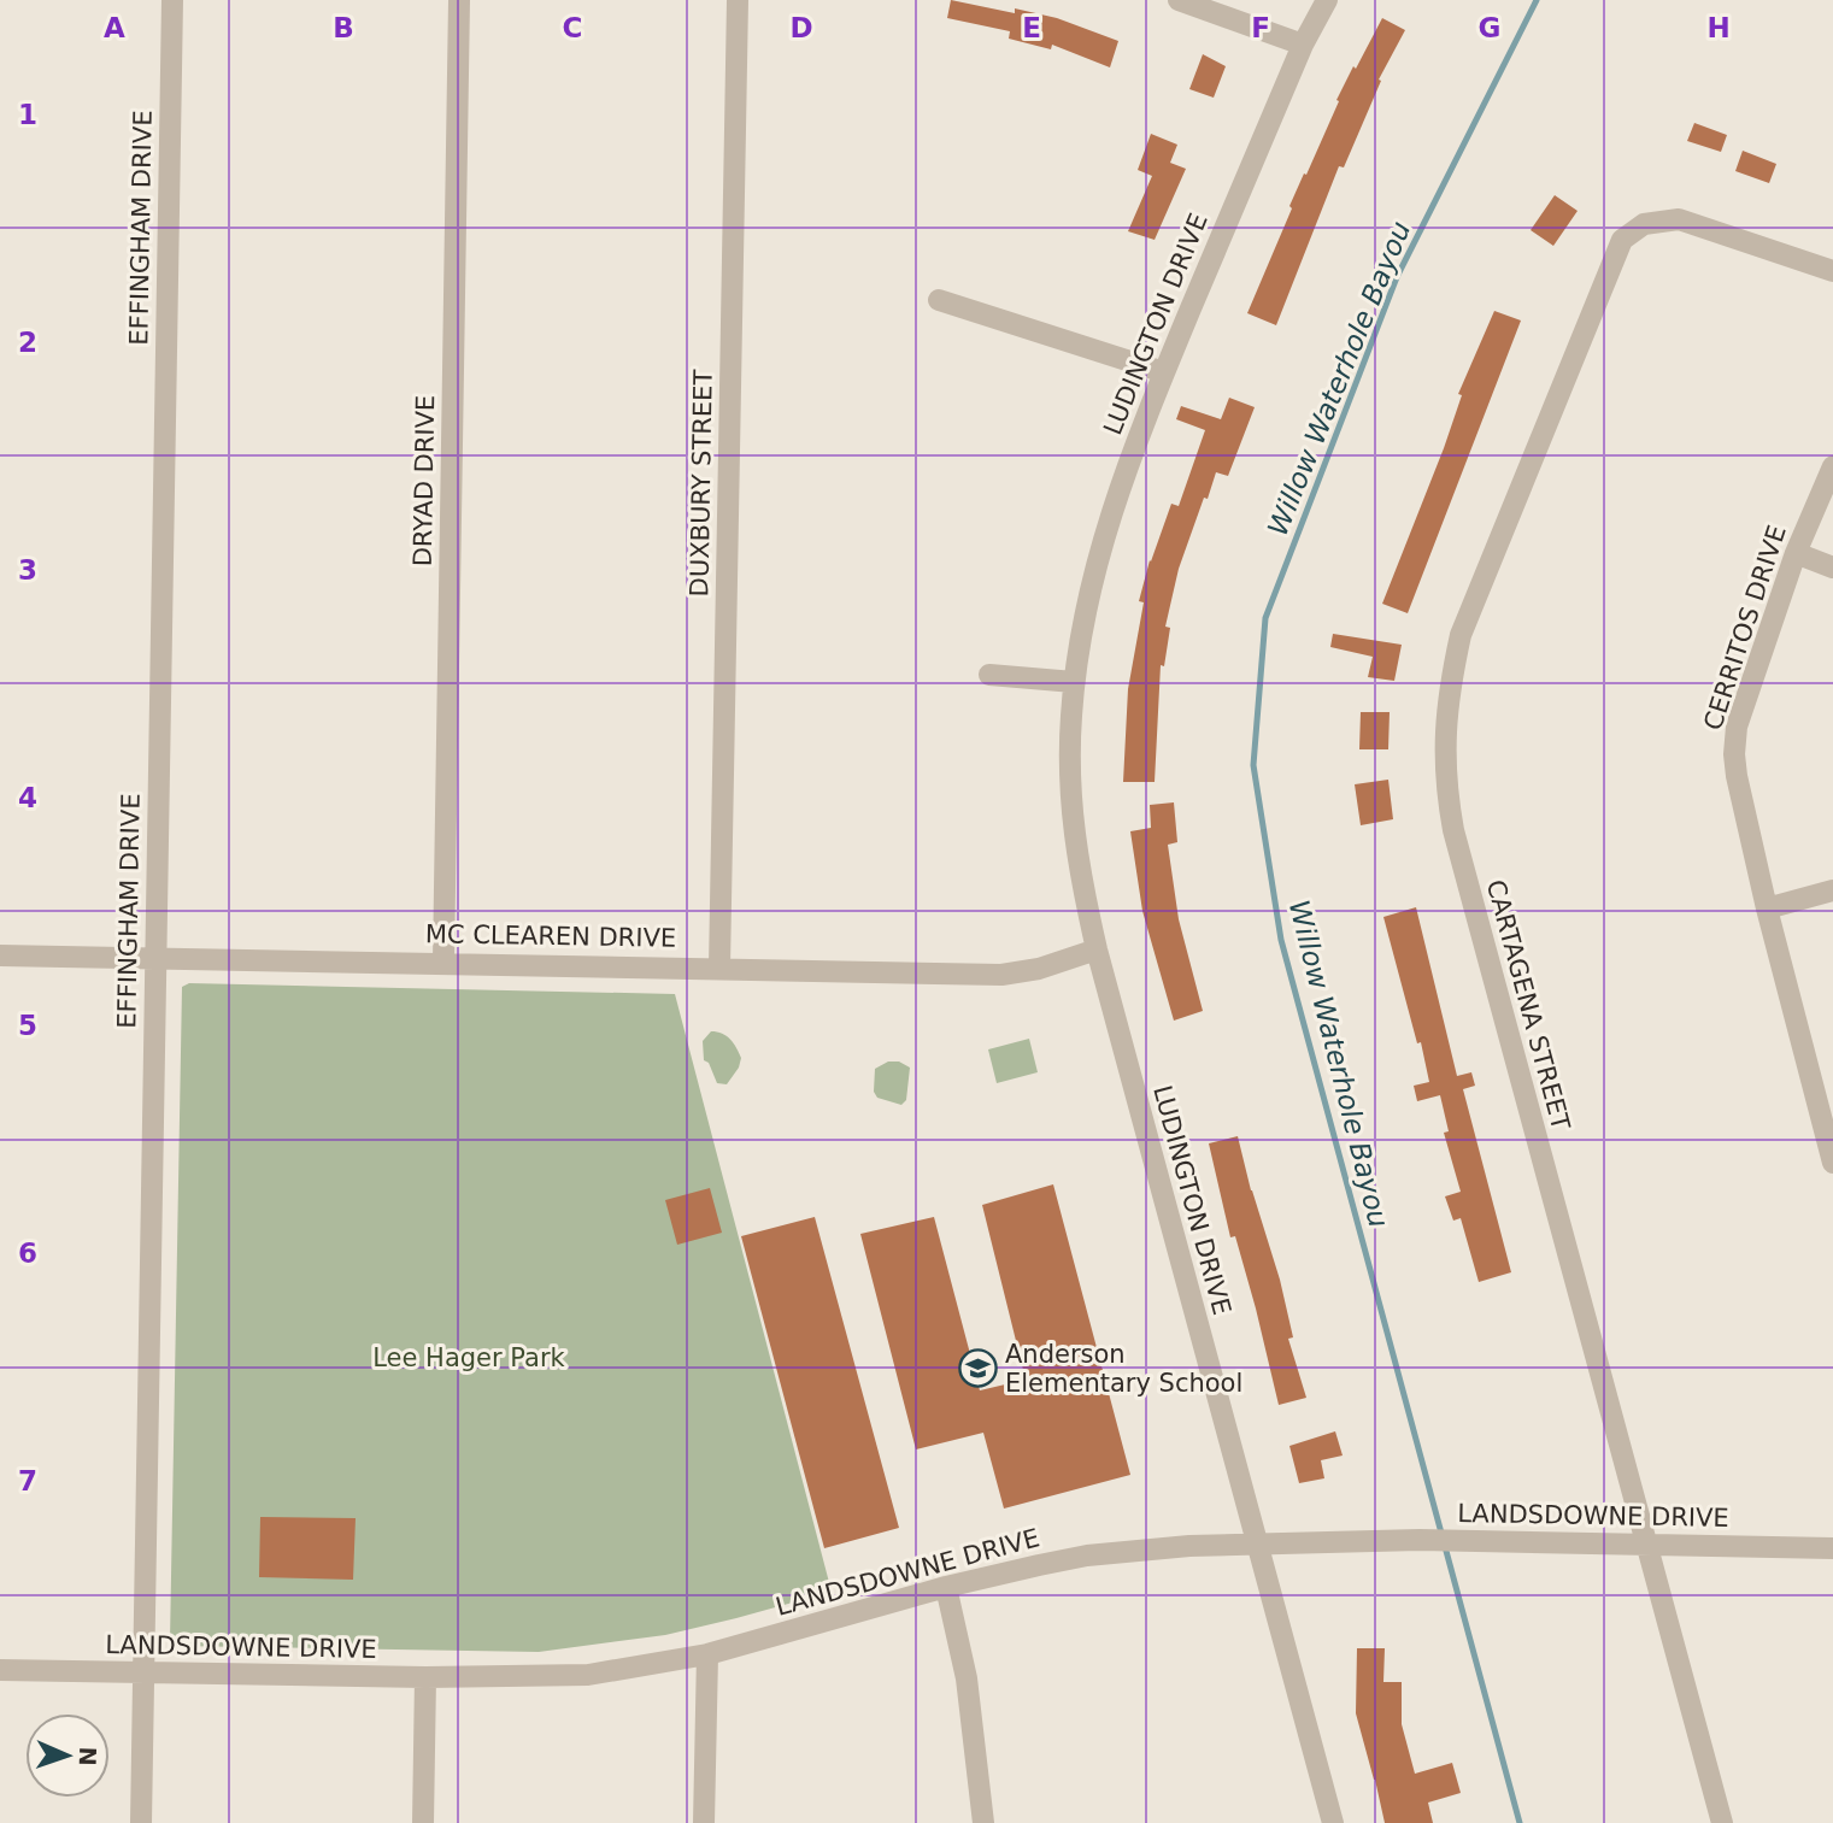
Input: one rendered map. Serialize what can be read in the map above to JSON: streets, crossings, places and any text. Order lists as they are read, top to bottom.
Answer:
{
  "streets": {
    "street": [
      "EFFINGHAM DRIVE",
      "LUDINGTON DRIVE",
      "DRYAD DRIVE",
      "DUXBURY STREET",
      "CERRITOS DRIVE",
      "MC CLEAREN DRIVE",
      "CARTAGENA STREET",
      "LANDSDOWNE DRIVE"
    ]
  },
  "crossings": [
    ["EFFINGHAM DRIVE", "MC CLEAREN DRIVE"],
    ["EFFINGHAM DRIVE", "LANDSDOWNE DRIVE"],
    ["LUDINGTON DRIVE", "MC CLEAREN DRIVE"],
    ["LUDINGTON DRIVE", "LANDSDOWNE DRIVE"],
    ["DRYAD DRIVE", "MC CLEAREN DRIVE"],
    ["DUXBURY STREET", "MC CLEAREN DRIVE"],
    ["CARTAGENA STREET", "LANDSDOWNE DRIVE"]
  ],
  "water": ["Willow Waterhole Bayou"],
  "parks": ["Lee Hager Park"],
  "places": {
    "school or university": ["Anderson Elementary School"]
  },
  "north": "right",
  "grid": {
    "columns": [
      "A",
      "B",
      "C",
      "D",
      "E",
      "F",
      "G",
      "H"
    ],
    "rows": [
      "1",
      "2",
      "3",
      "4",
      "5",
      "6",
      "7"
    ]
  }
}
